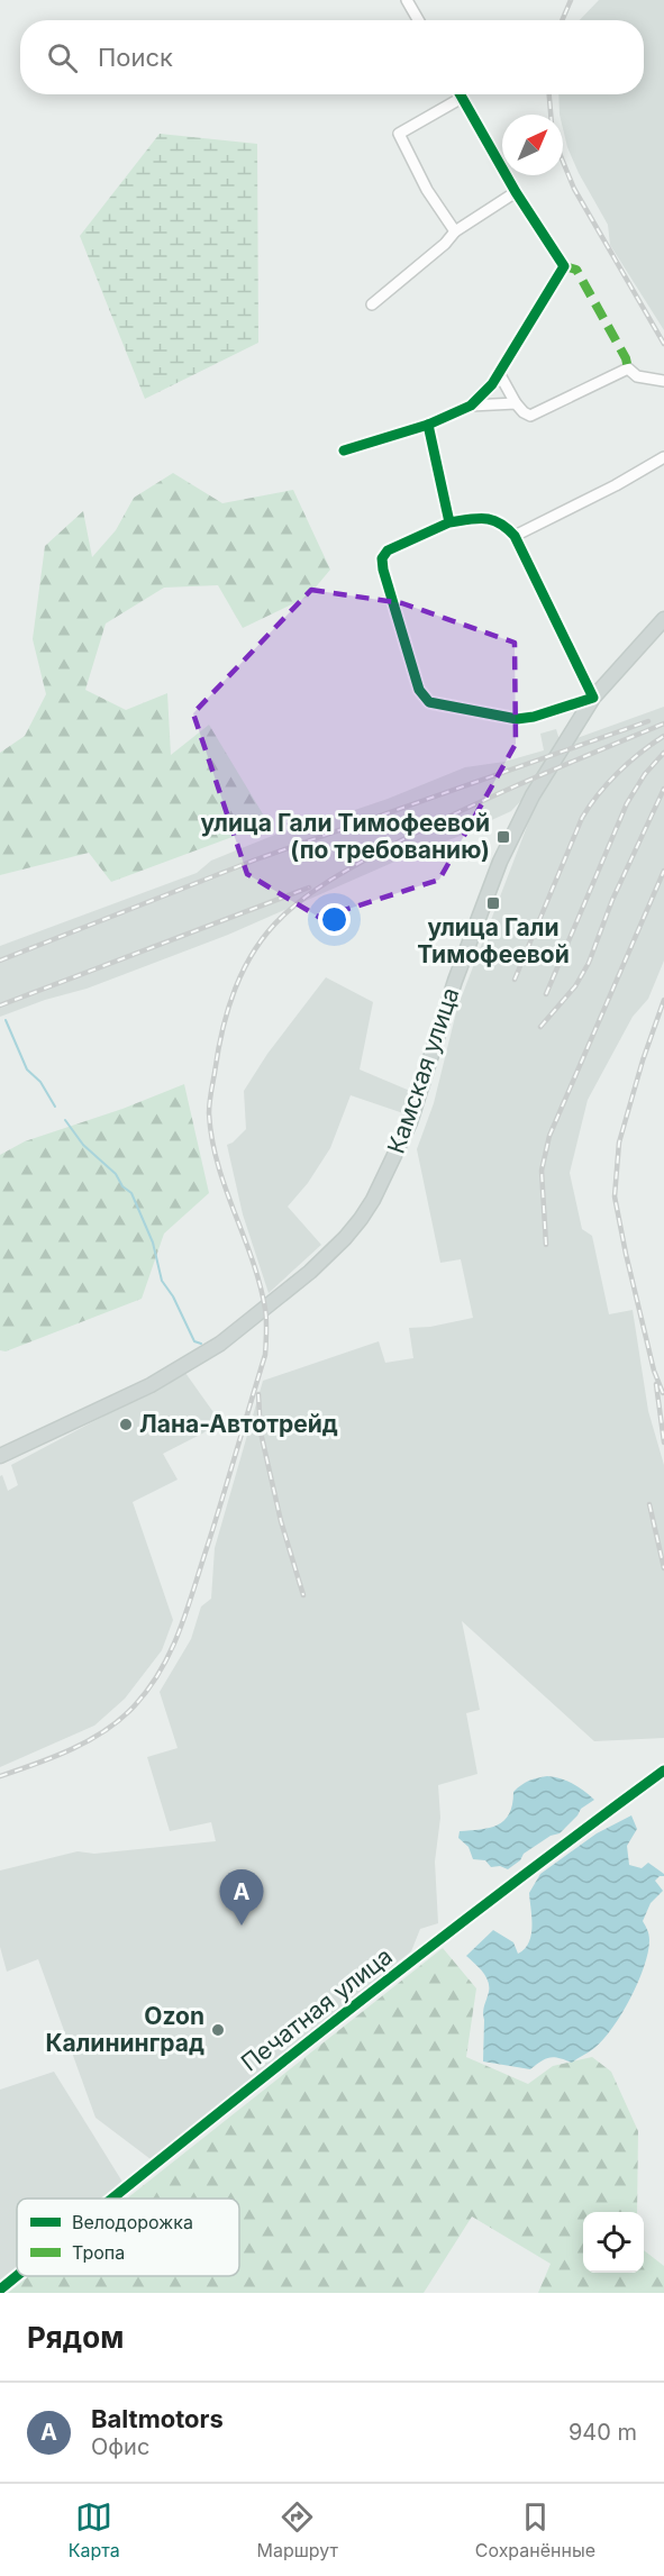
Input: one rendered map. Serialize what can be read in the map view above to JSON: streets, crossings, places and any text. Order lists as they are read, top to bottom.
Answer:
{
  "streets": {
    "main road": ["Камская улица"],
    "street": ["Печатная улица"]
  },
  "places": {
    "transit": ["улица Гали Тимофеевой (по требованию)", "улица Гали Тимофеевой"],
    "other": ["Лана-Автотрейд", "Ozon Калининград"]
  },
  "legend": ["Велодорожка", "Тропа"],
  "north": "top right",
  "page": {
    "search": "Поиск",
    "pins": "A",
    "heading": "Рядом",
    "list": [
      {
        "mark": "A",
        "name": "Baltmotors",
        "note": "Офис",
        "value": "940 m"
      }
    ],
    "nav": ["Карта", "Маршрут", "Сохранённые"]
  }
}
